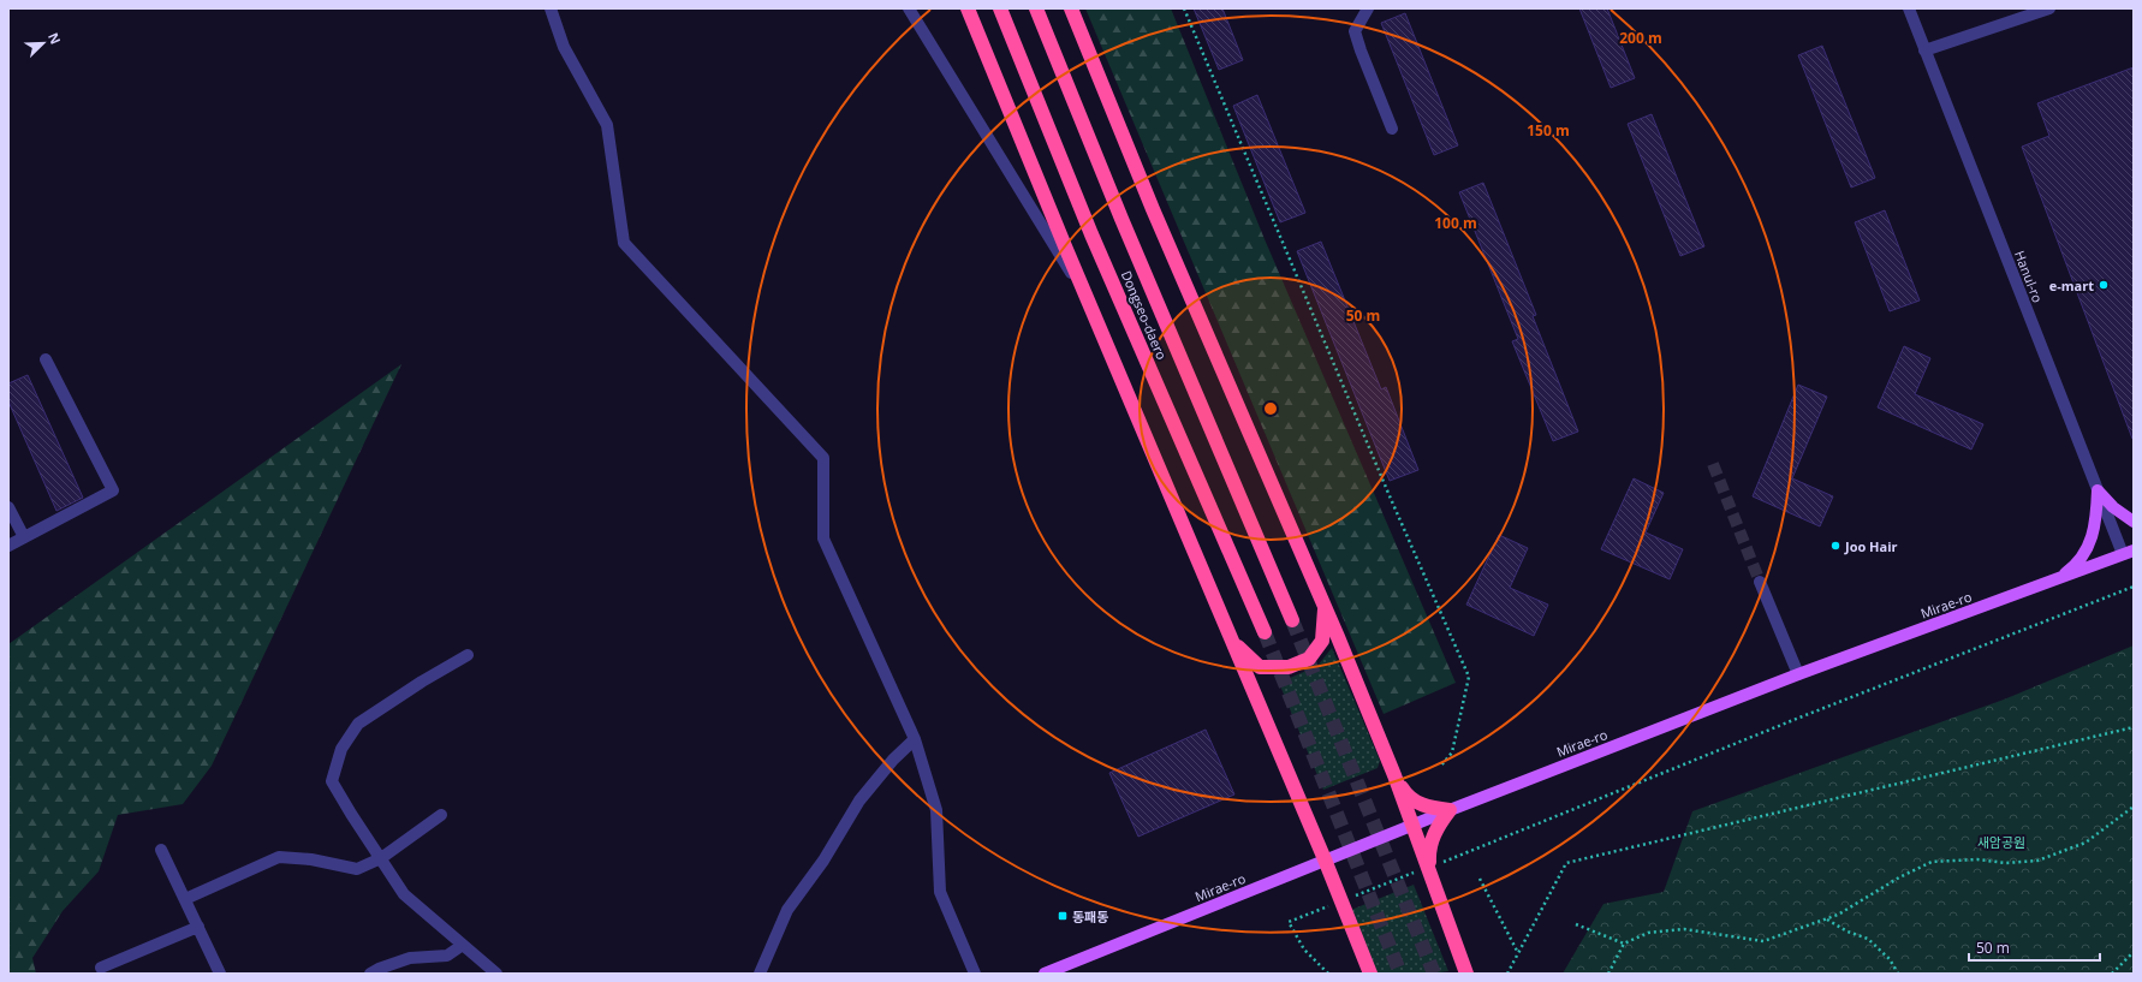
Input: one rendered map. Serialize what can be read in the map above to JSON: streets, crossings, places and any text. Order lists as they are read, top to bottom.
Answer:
{
  "streets": {
    "highway": ["Dongseo-daero"],
    "main road": ["Mirae-ro"],
    "street": ["Hanul-ro"]
  },
  "crossings": [
    ["Hanul-ro", "Mirae-ro"]
  ],
  "parks": ["새암공원"],
  "places": {
    "other": ["e-mart", "Joo Hair"],
    "transit": ["동패동"]
  },
  "scale_bar": "50 m",
  "north": "top right",
  "rings": [
    "200 m",
    "150 m",
    "100 m",
    "50 m"
  ]
}
